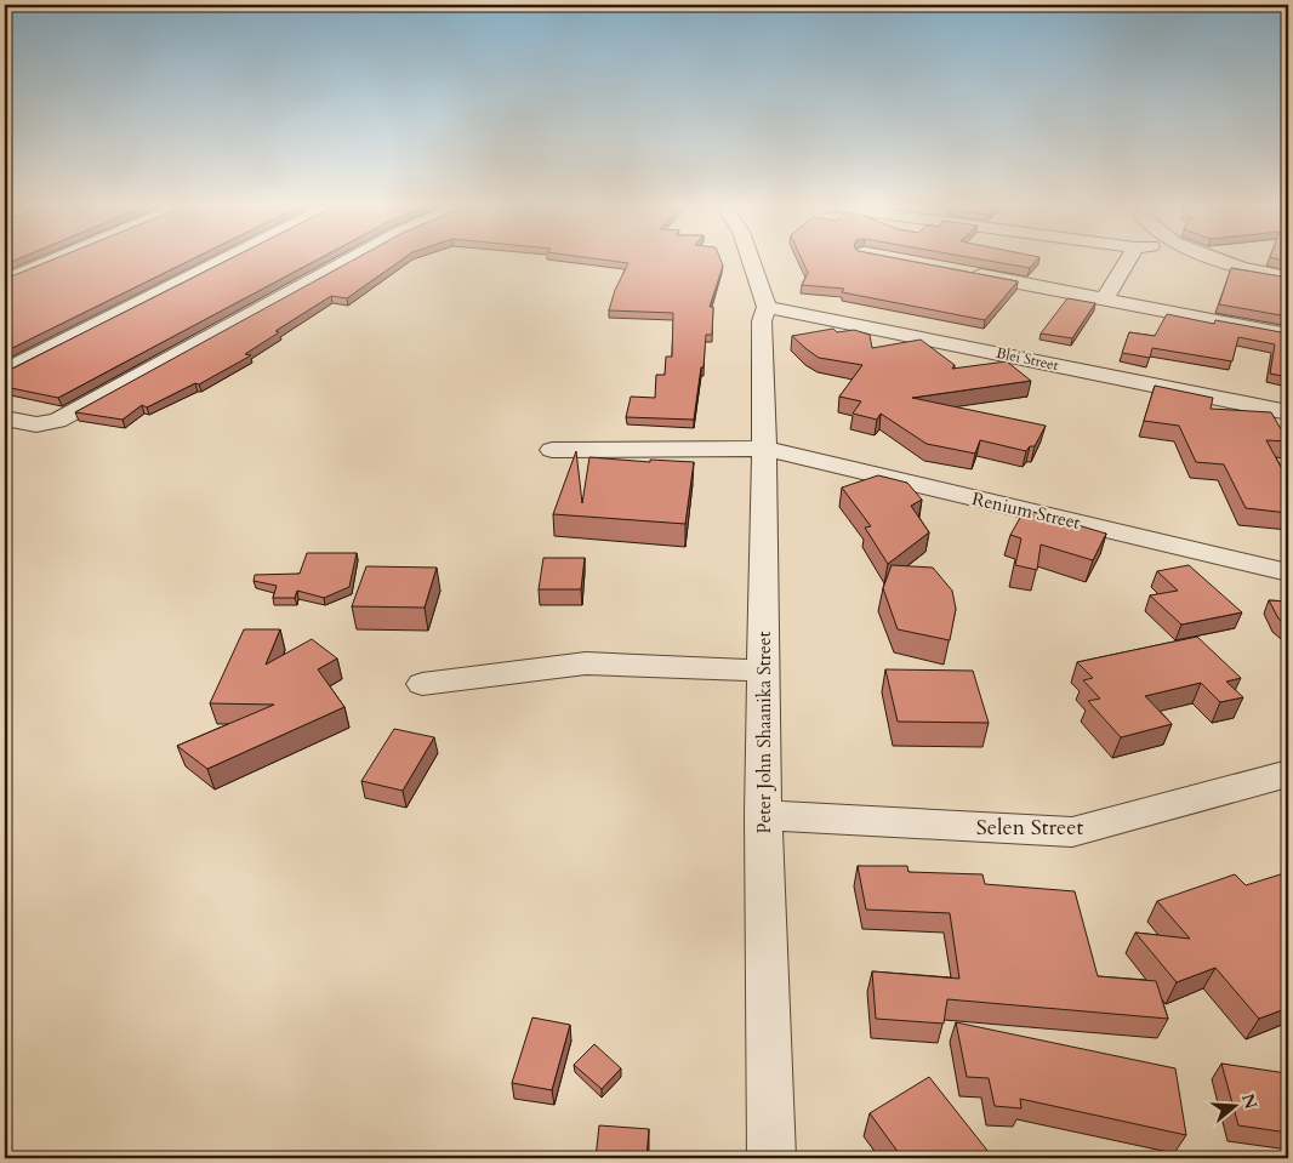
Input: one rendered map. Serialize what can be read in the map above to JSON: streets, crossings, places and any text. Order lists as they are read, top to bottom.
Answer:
{
  "streets": {
    "street": [
      "Blei Street",
      "Renium Street",
      "Peter John Shaanika Street",
      "Selen Street"
    ]
  },
  "crossings": [
    ["Blei Street", "Peter John Shaanika Street"],
    ["Renium Street", "Peter John Shaanika Street"],
    ["Peter John Shaanika Street", "Selen Street"]
  ],
  "north": "right"
}
